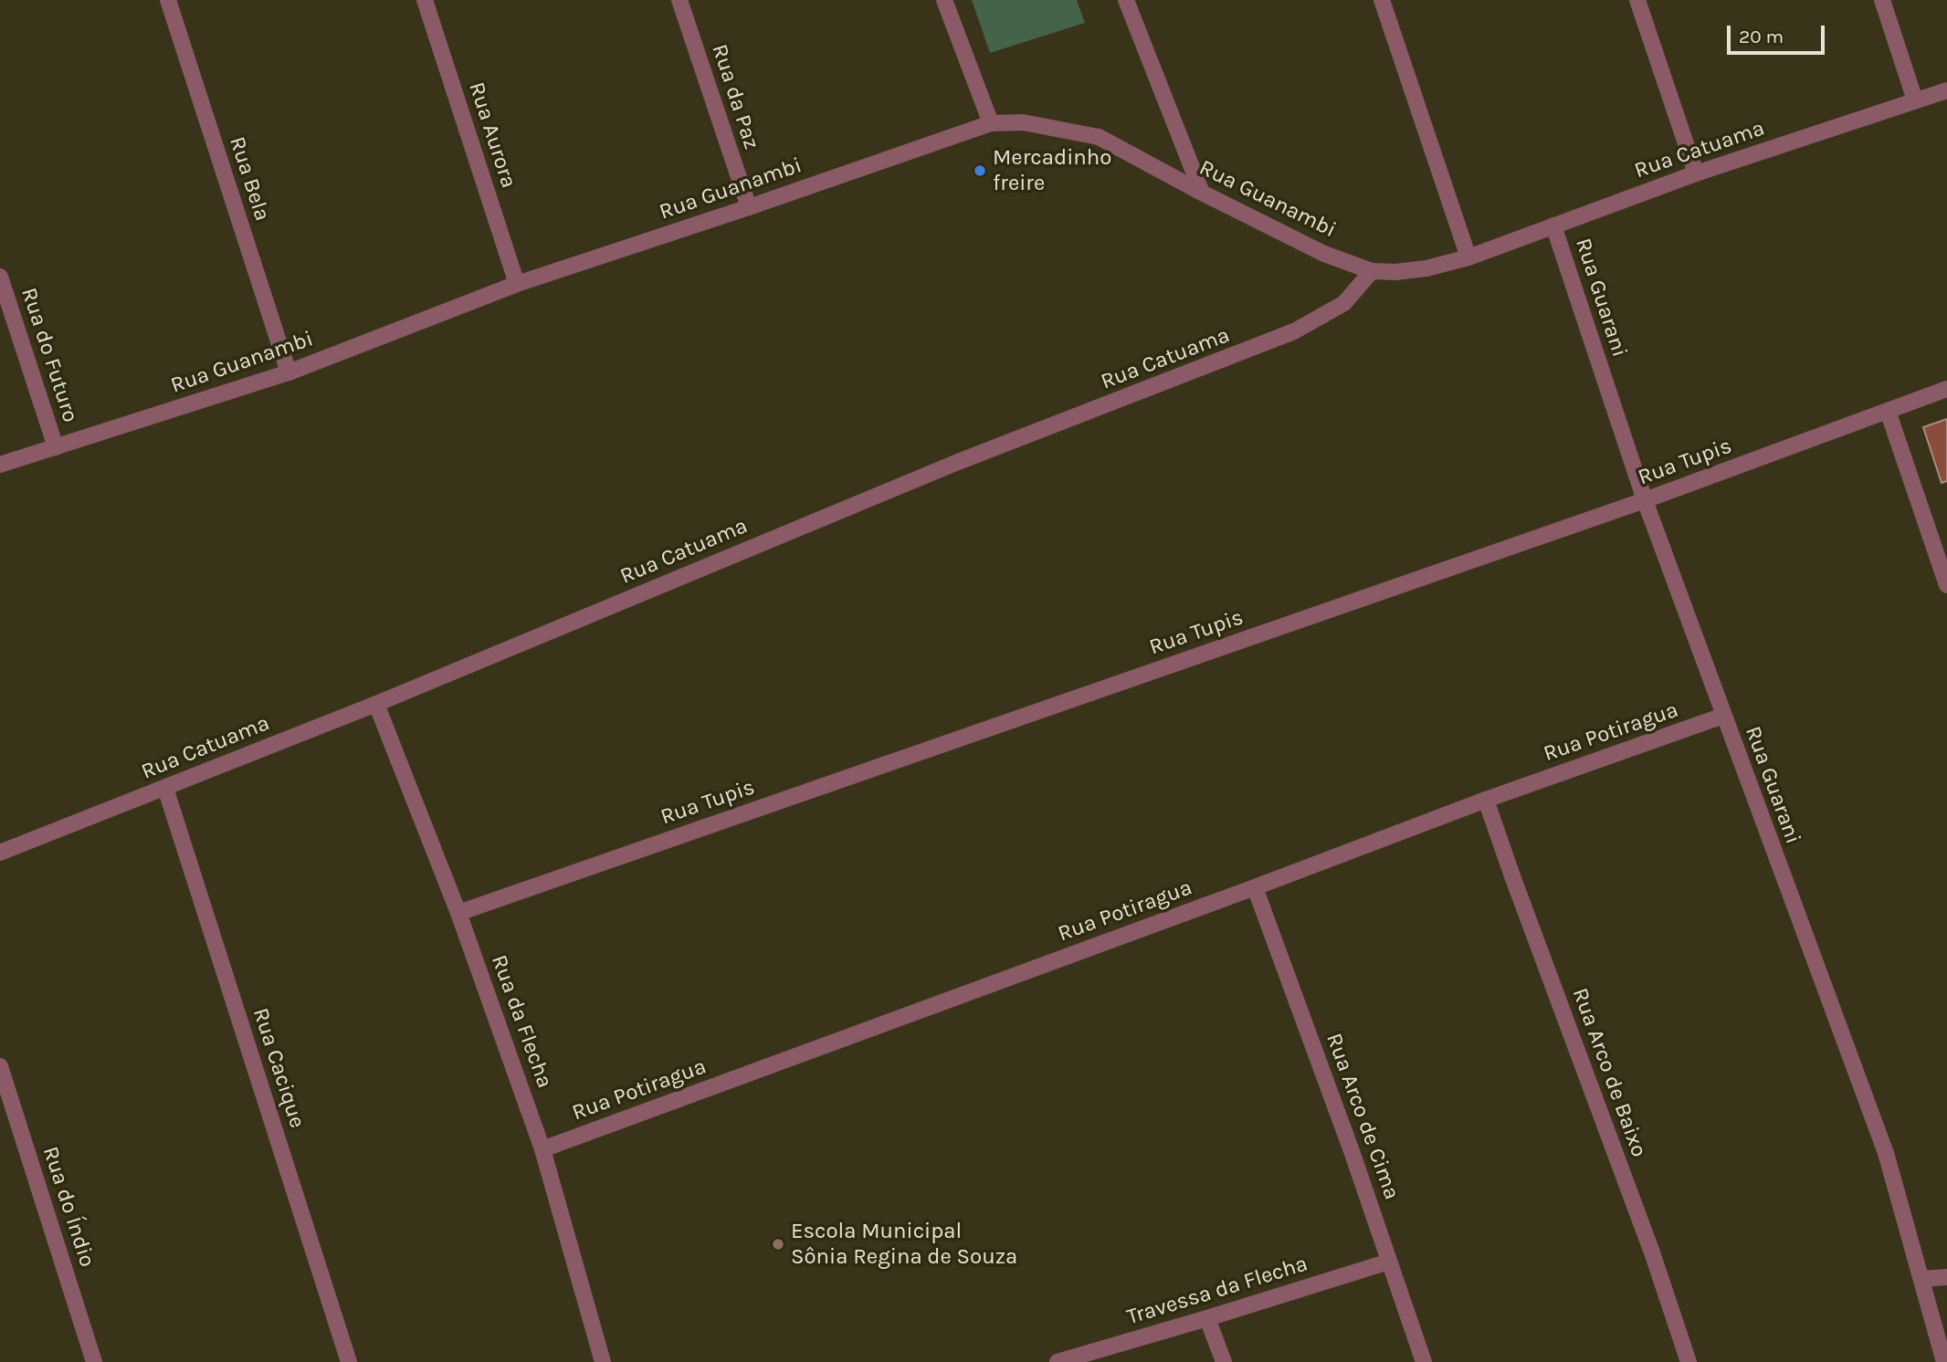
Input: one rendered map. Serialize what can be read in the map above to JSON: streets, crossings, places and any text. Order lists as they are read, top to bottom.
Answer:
{
  "streets": {
    "street": [
      "Rua da Paz",
      "Rua Aurora",
      "Rua Catuama",
      "Rua Bela",
      "Rua Guanambi",
      "Rua Guarani",
      "Rua do Futuro",
      "Rua Tupis",
      "Rua Potiragua",
      "Rua da Flecha",
      "Rua Cacique",
      "Rua Arco de Baixo",
      "Rua Arco de Cima",
      "Rua do Índio",
      "Travessa da Flecha"
    ]
  },
  "crossings": [
    ["Rua da Paz", "Rua Guanambi"],
    ["Rua Aurora", "Rua Guanambi"],
    ["Rua Catuama", "Rua Guanambi"],
    ["Rua Catuama", "Rua Guarani"],
    ["Rua Catuama", "Rua da Flecha"],
    ["Rua Catuama", "Rua Cacique"],
    ["Rua Bela", "Rua Guanambi"],
    ["Rua Guanambi", "Rua do Futuro"],
    ["Rua Guarani", "Rua Tupis"],
    ["Rua Guarani", "Rua Potiragua"],
    ["Rua Tupis", "Rua da Flecha"],
    ["Rua Potiragua", "Rua da Flecha"],
    ["Rua Potiragua", "Rua Arco de Baixo"],
    ["Rua Potiragua", "Rua Arco de Cima"],
    ["Rua Arco de Cima", "Travessa da Flecha"]
  ],
  "places": ["Mercadinho freire", "Escola Municipal Sônia Regina de Souza"],
  "scale_bar": "20 m"
}
